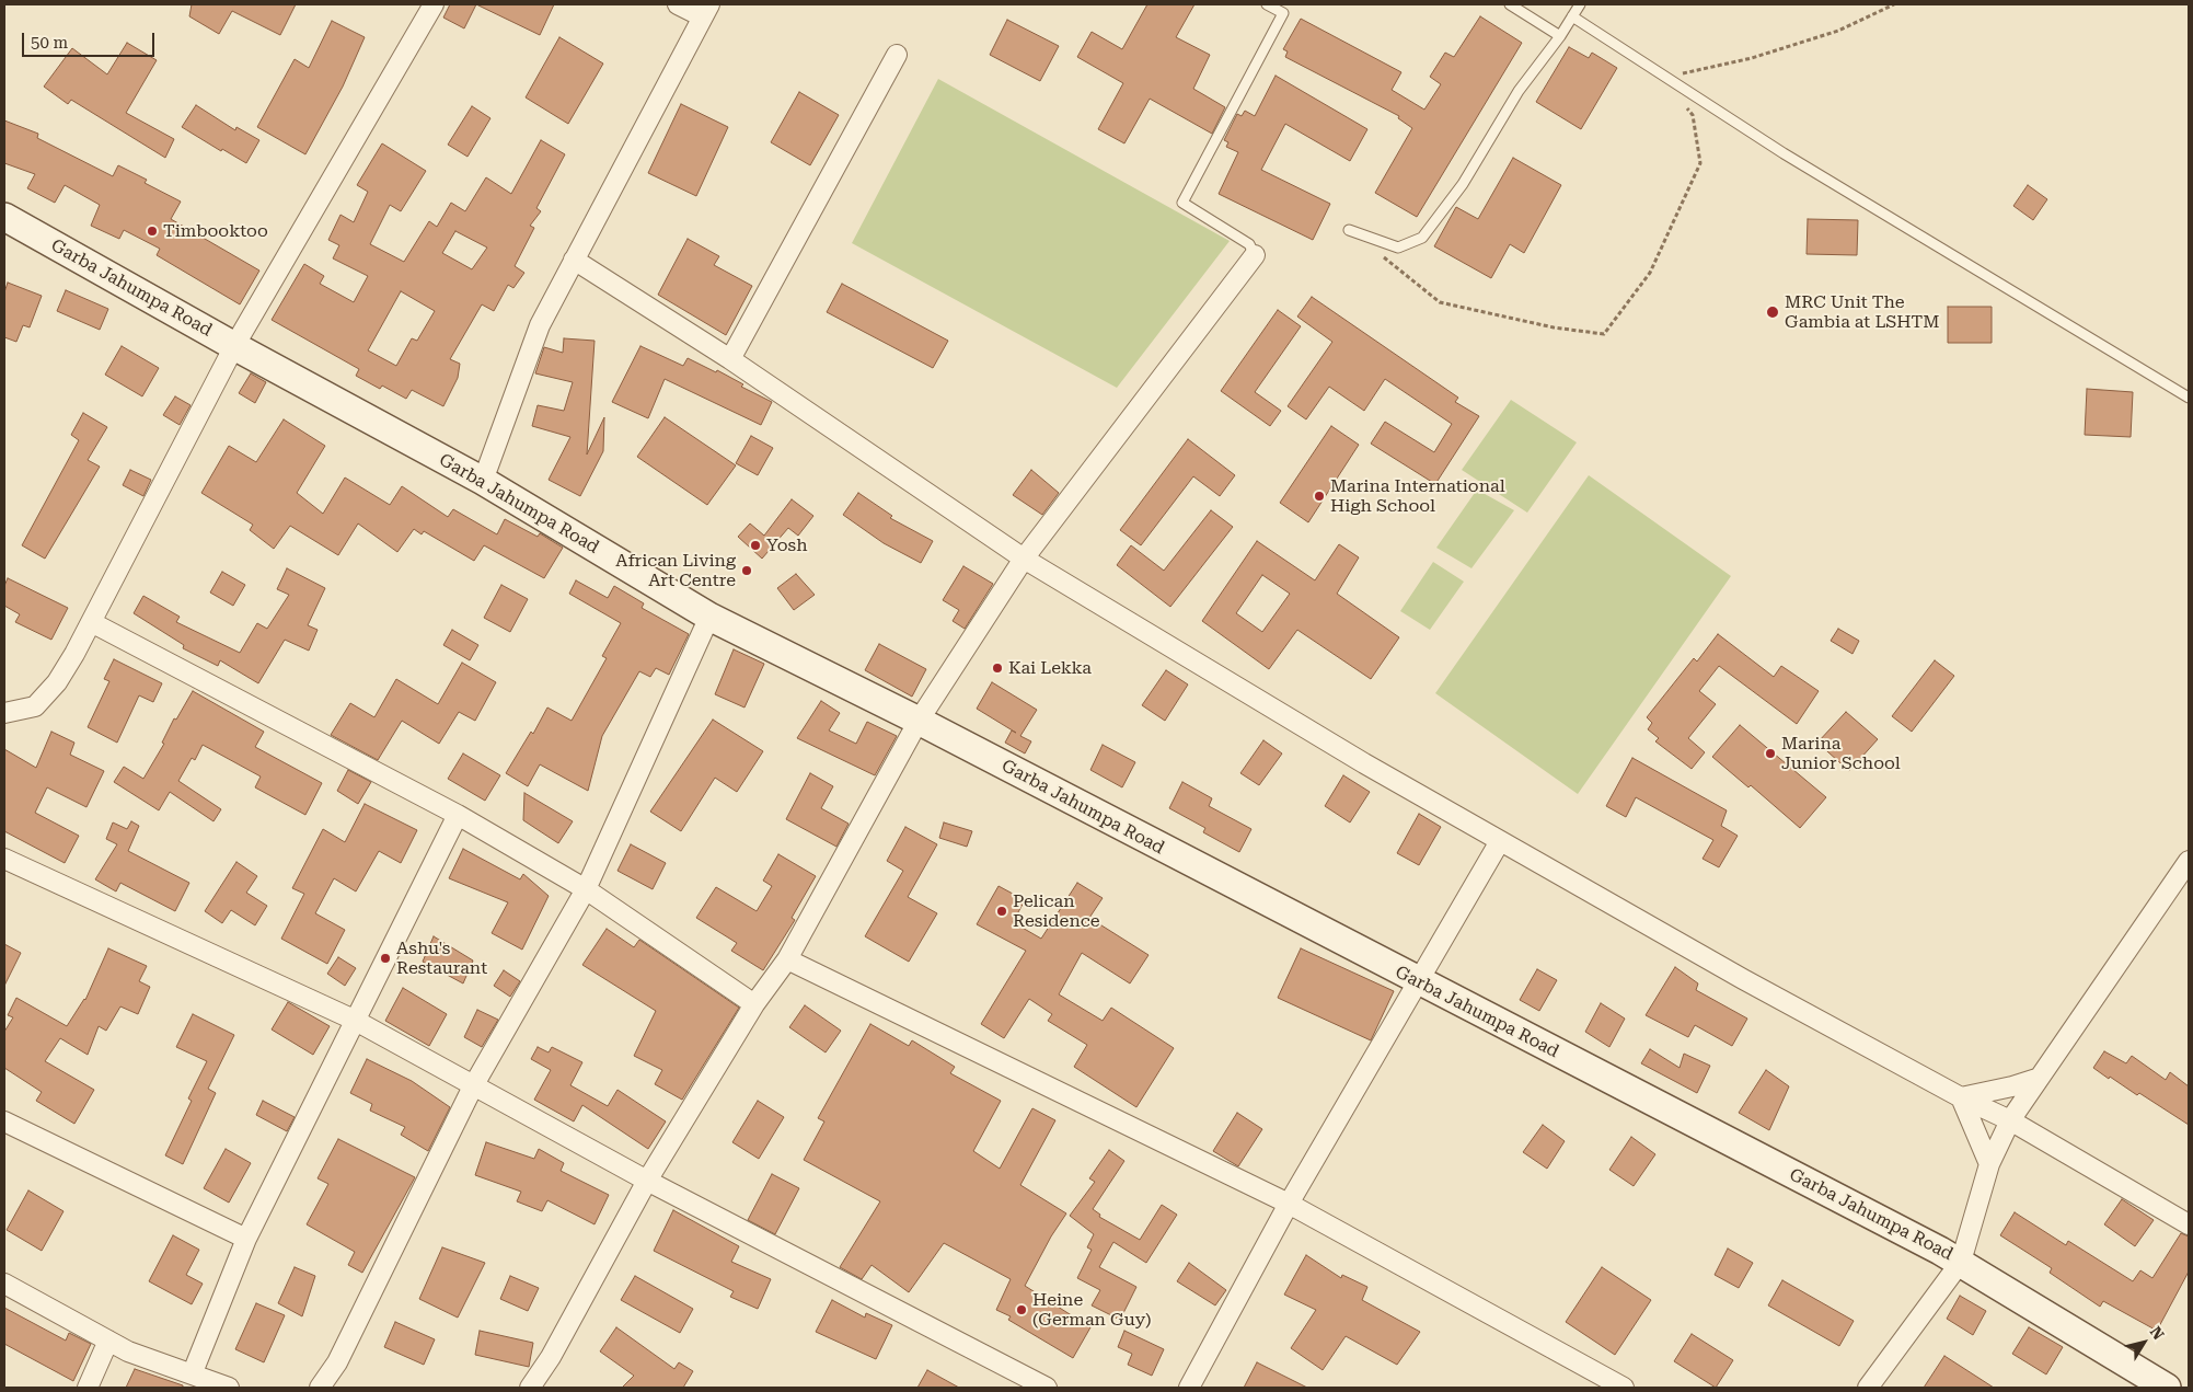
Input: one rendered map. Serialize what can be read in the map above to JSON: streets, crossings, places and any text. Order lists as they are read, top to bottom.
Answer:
{
  "streets": {
    "street": ["Garba Jahumpa Road"]
  },
  "places": [
    "Timbooktoo",
    "MRC Unit The Gambia at LSHTM",
    "Marina International High School",
    "Yosh",
    "African Living Art Centre",
    "Kai Lekka",
    "Marina Junior School",
    "Pelican Residence",
    "Ashu's Restaurant",
    "Heine (German Guy)"
  ],
  "scale_bar": "50 m",
  "north": "top right"
}
